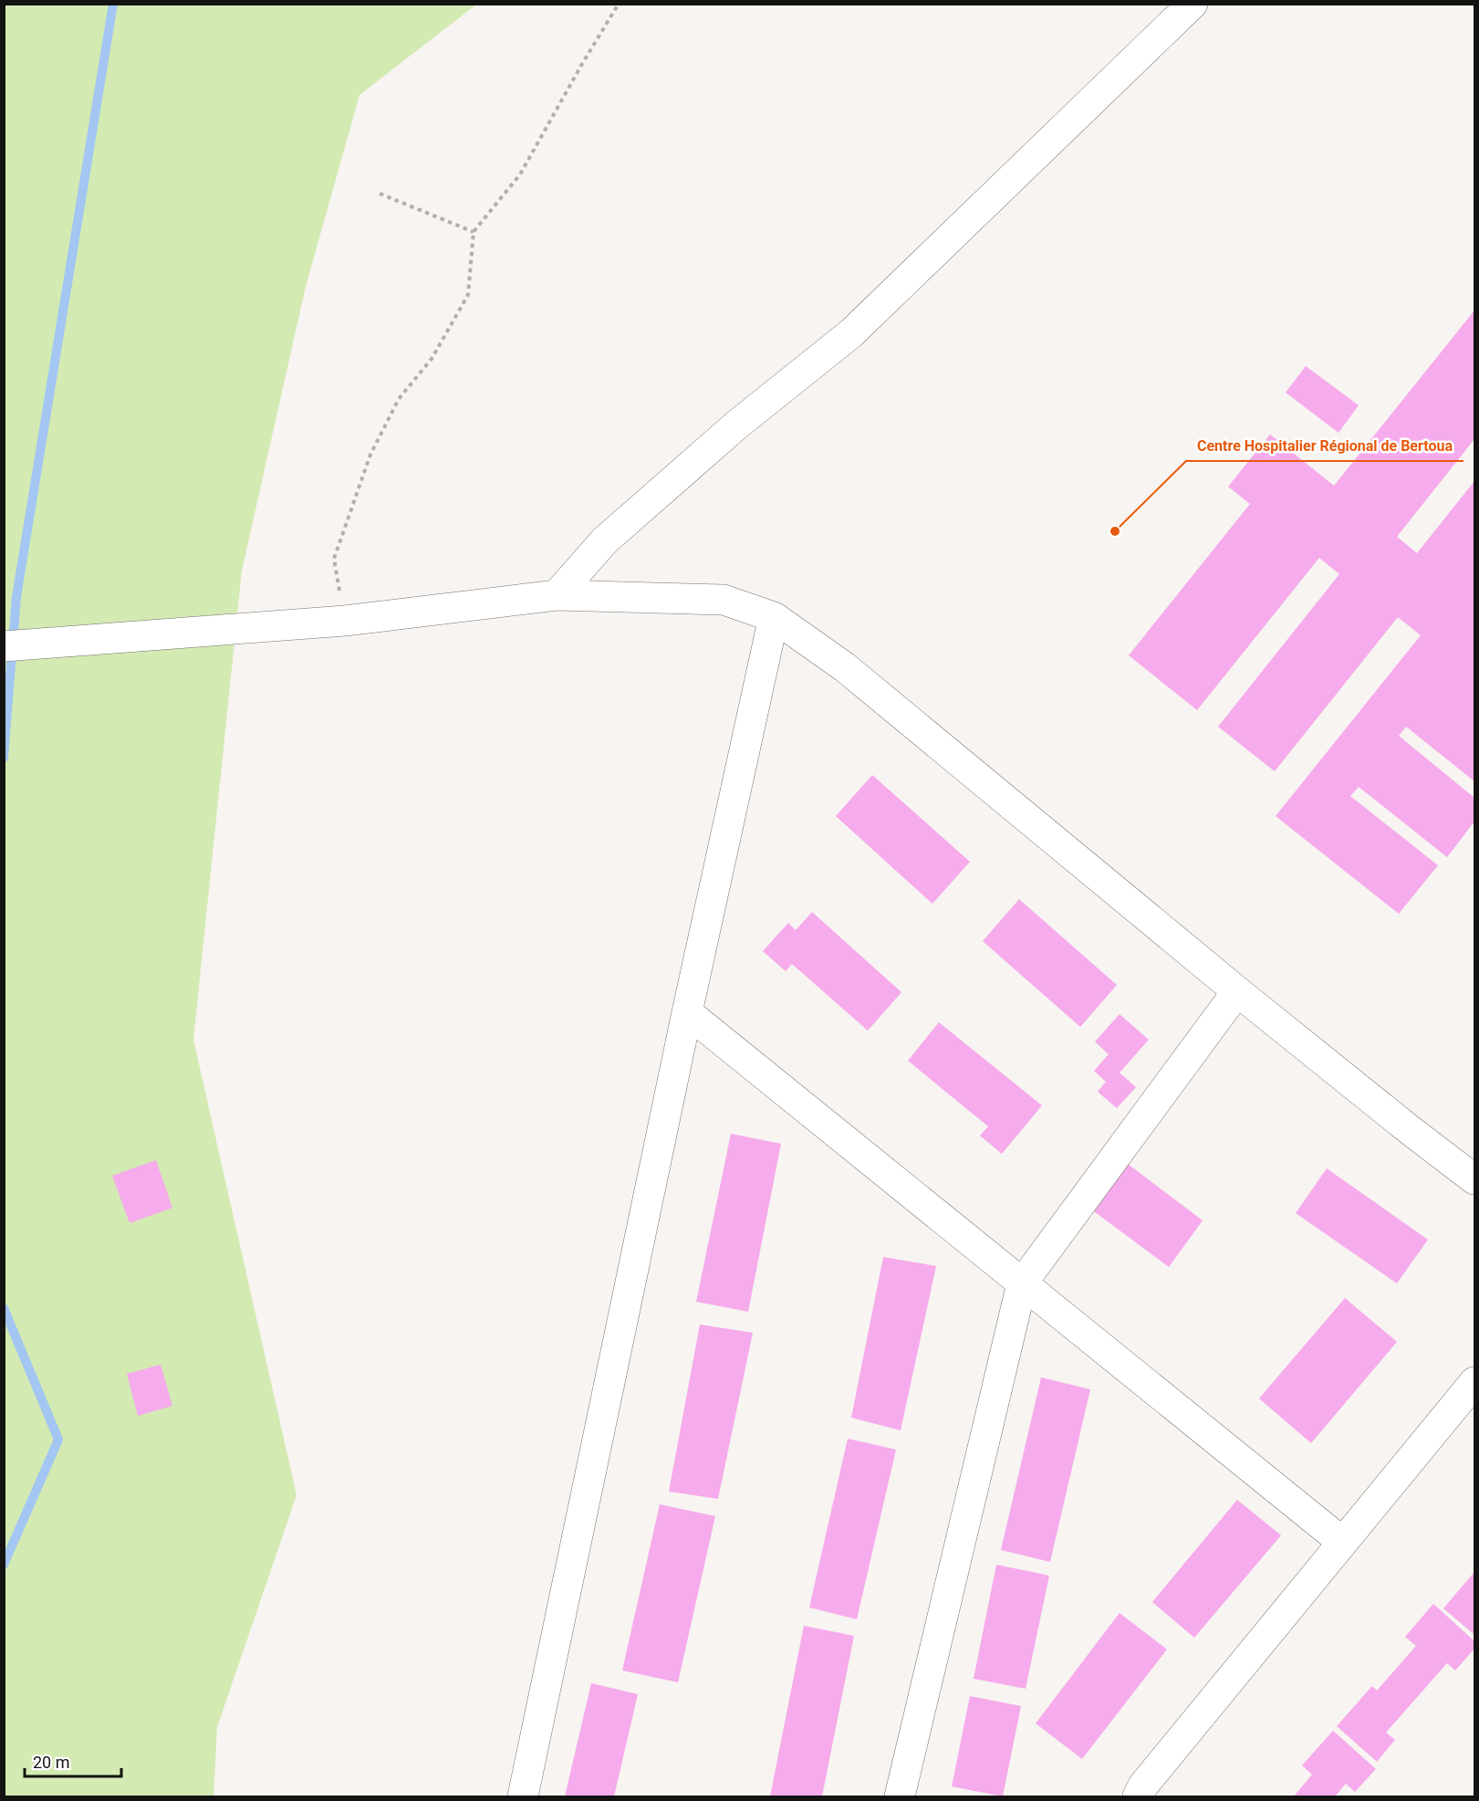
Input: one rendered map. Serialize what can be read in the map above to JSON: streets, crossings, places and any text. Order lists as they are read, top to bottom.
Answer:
{
  "places": ["Centre Hospitalier Régional de Bertoua"],
  "scale_bar": "20 m"
}
